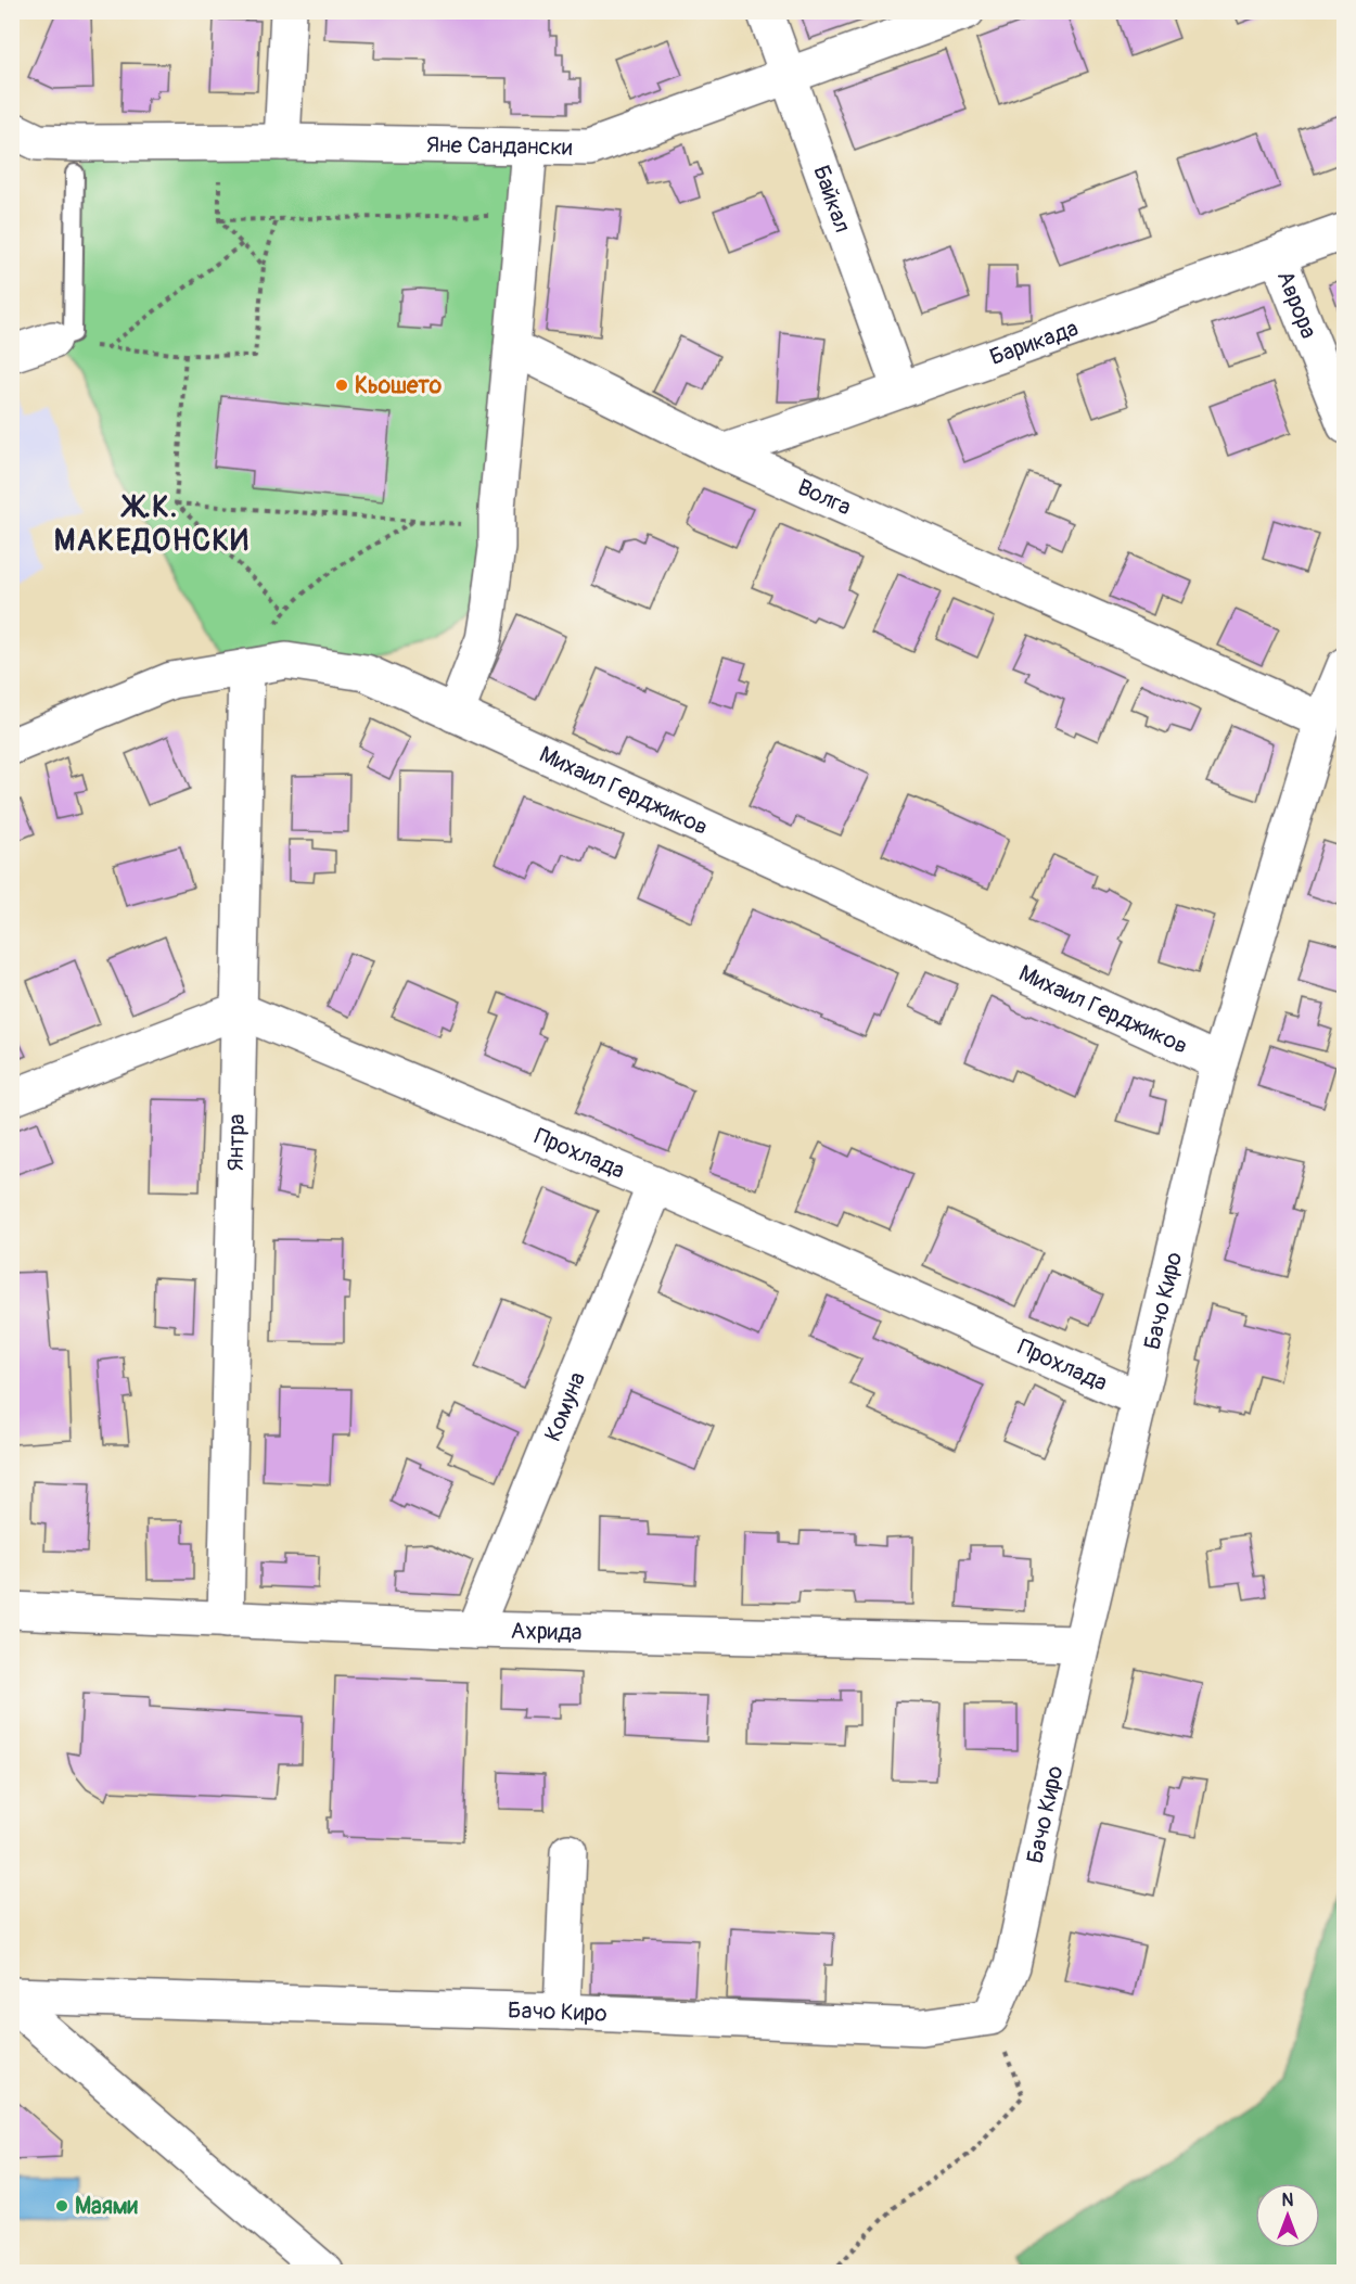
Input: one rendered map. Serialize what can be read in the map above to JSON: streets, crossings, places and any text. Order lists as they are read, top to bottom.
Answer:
{
  "streets": {
    "street": [
      "Яне Сандански",
      "Байкал",
      "Аврора",
      "Барикада",
      "Волга",
      "Михаил Герджиков",
      "Янтра",
      "Прохлада",
      "Бачо Киро",
      "Комуна",
      "Ахрида"
    ]
  },
  "crossings": [
    ["Яне Сандански", "Байкал"],
    ["Байкал", "Барикада"],
    ["Аврора", "Барикада"],
    ["Барикада", "Волга"],
    ["Волга", "Бачо Киро"],
    ["Михаил Герджиков", "Янтра"],
    ["Михаил Герджиков", "Бачо Киро"],
    ["Янтра", "Прохлада"],
    ["Янтра", "Ахрида"],
    ["Прохлада", "Бачо Киро"],
    ["Прохлада", "Комуна"],
    ["Бачо Киро", "Ахрида"],
    ["Комуна", "Ахрида"]
  ],
  "districts": ["Ж.К. МАКЕДОНСКИ"],
  "places": ["Кьошето", "Маями"],
  "north": "top"
}
